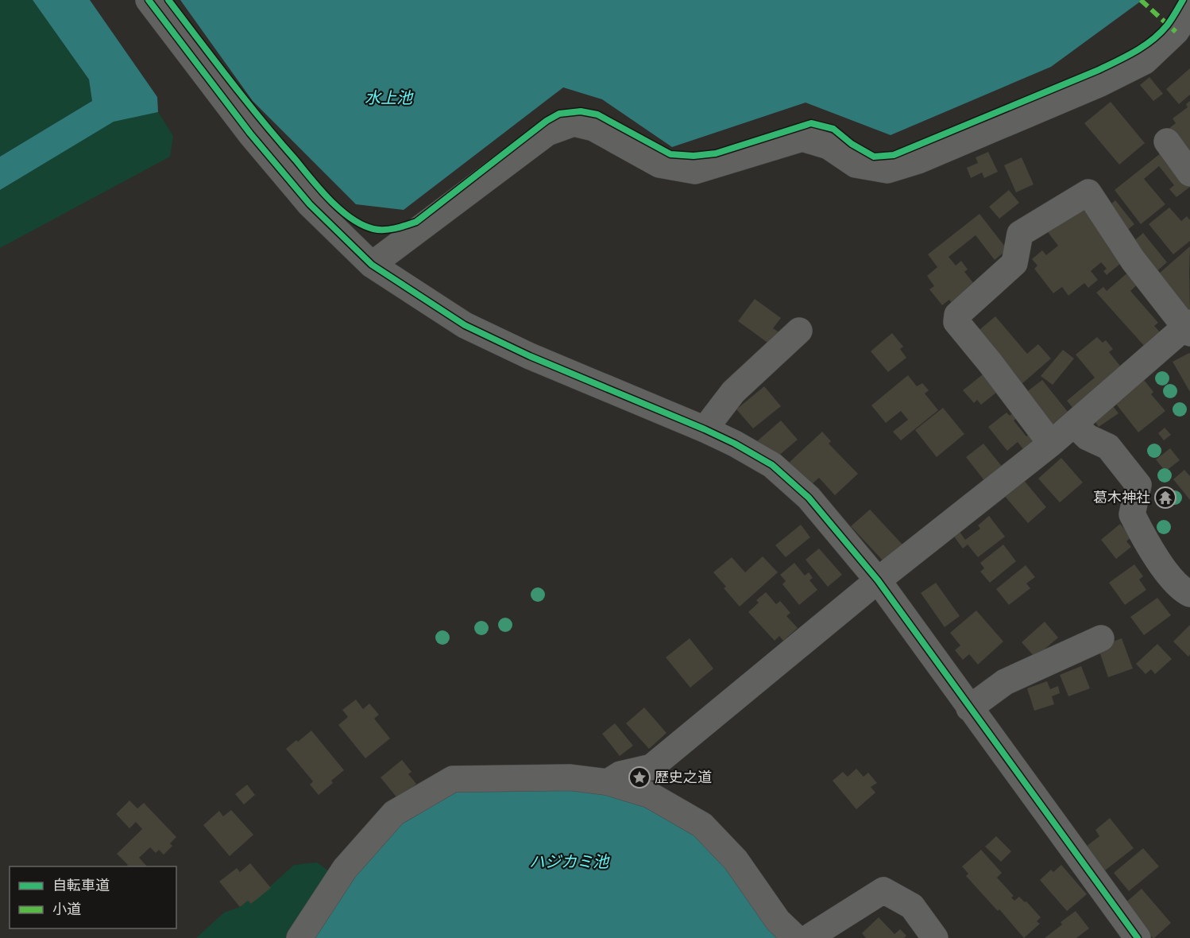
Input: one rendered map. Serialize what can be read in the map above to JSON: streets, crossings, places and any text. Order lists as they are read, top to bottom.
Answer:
{
  "water": ["水上池", "ハジカミ池"],
  "places": {
    "temple": ["葛木神社"],
    "place": ["歴史之道"]
  },
  "legend": ["自転車道", "小道"]
}
